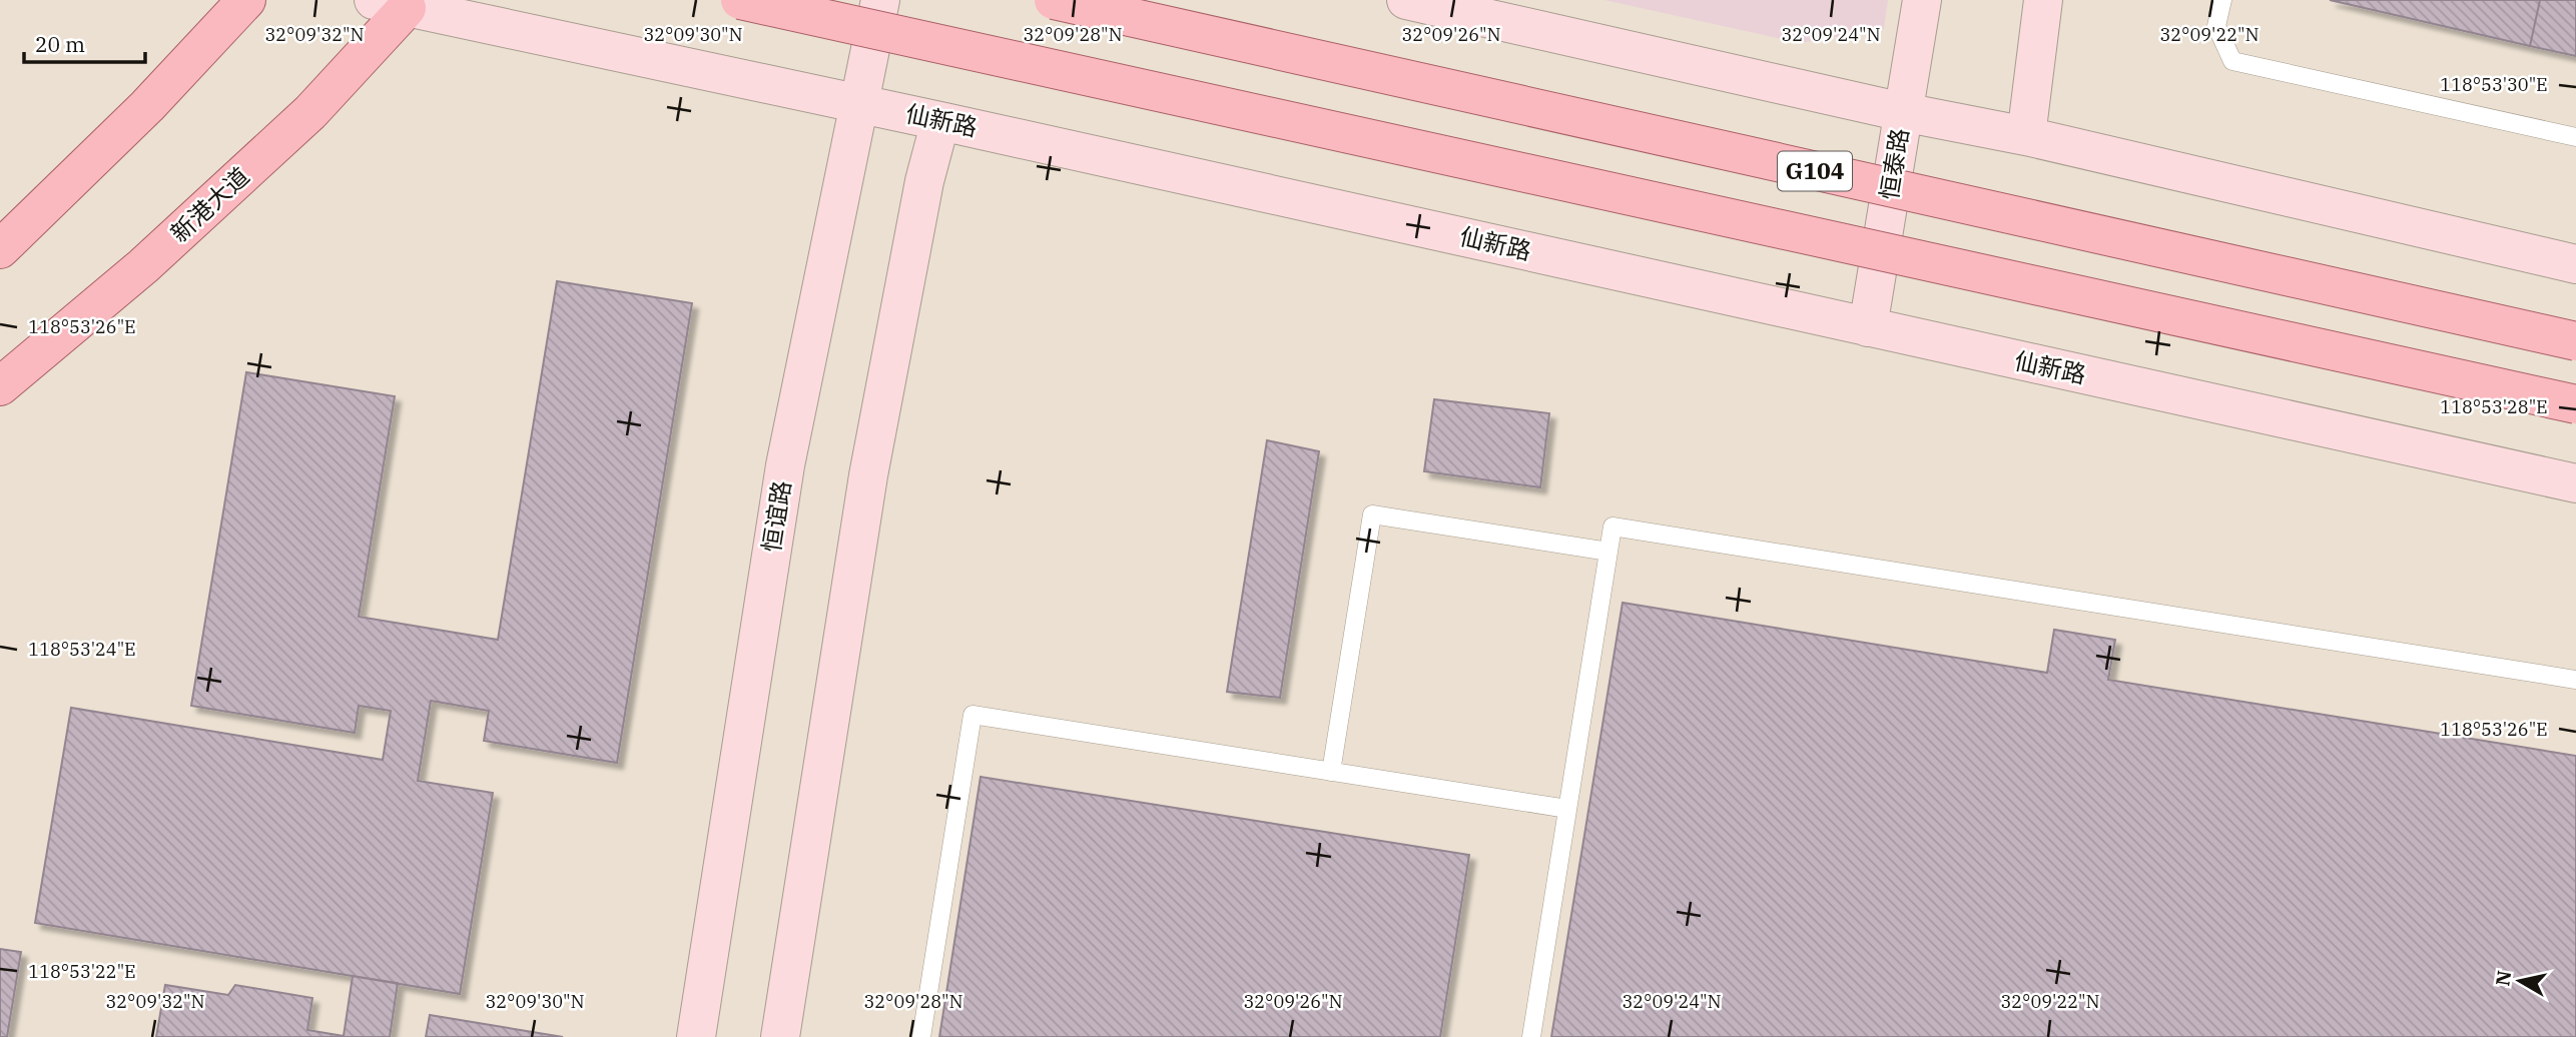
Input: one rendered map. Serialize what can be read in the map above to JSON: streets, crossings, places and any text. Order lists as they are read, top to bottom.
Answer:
{
  "streets": {
    "main road": [
      "仙新路",
      "恒泰路",
      "G104",
      "新港大道",
      "恒谊路"
    ]
  },
  "crossings": [
    ["仙新路", "恒泰路"],
    ["仙新路", "新港大道"],
    ["仙新路", "恒谊路"]
  ],
  "scale_bar": "20 m",
  "north": "left",
  "coordinates": [
    "32°09'32\"N",
    "32°09'30\"N",
    "32°09'28\"N",
    "32°09'26\"N",
    "32°09'24\"N",
    "32°09'22\"N",
    "118°53'30\"E",
    "118°53'26\"E",
    "118°53'28\"E",
    "118°53'24\"E",
    "118°53'22\"E"
  ]
}
